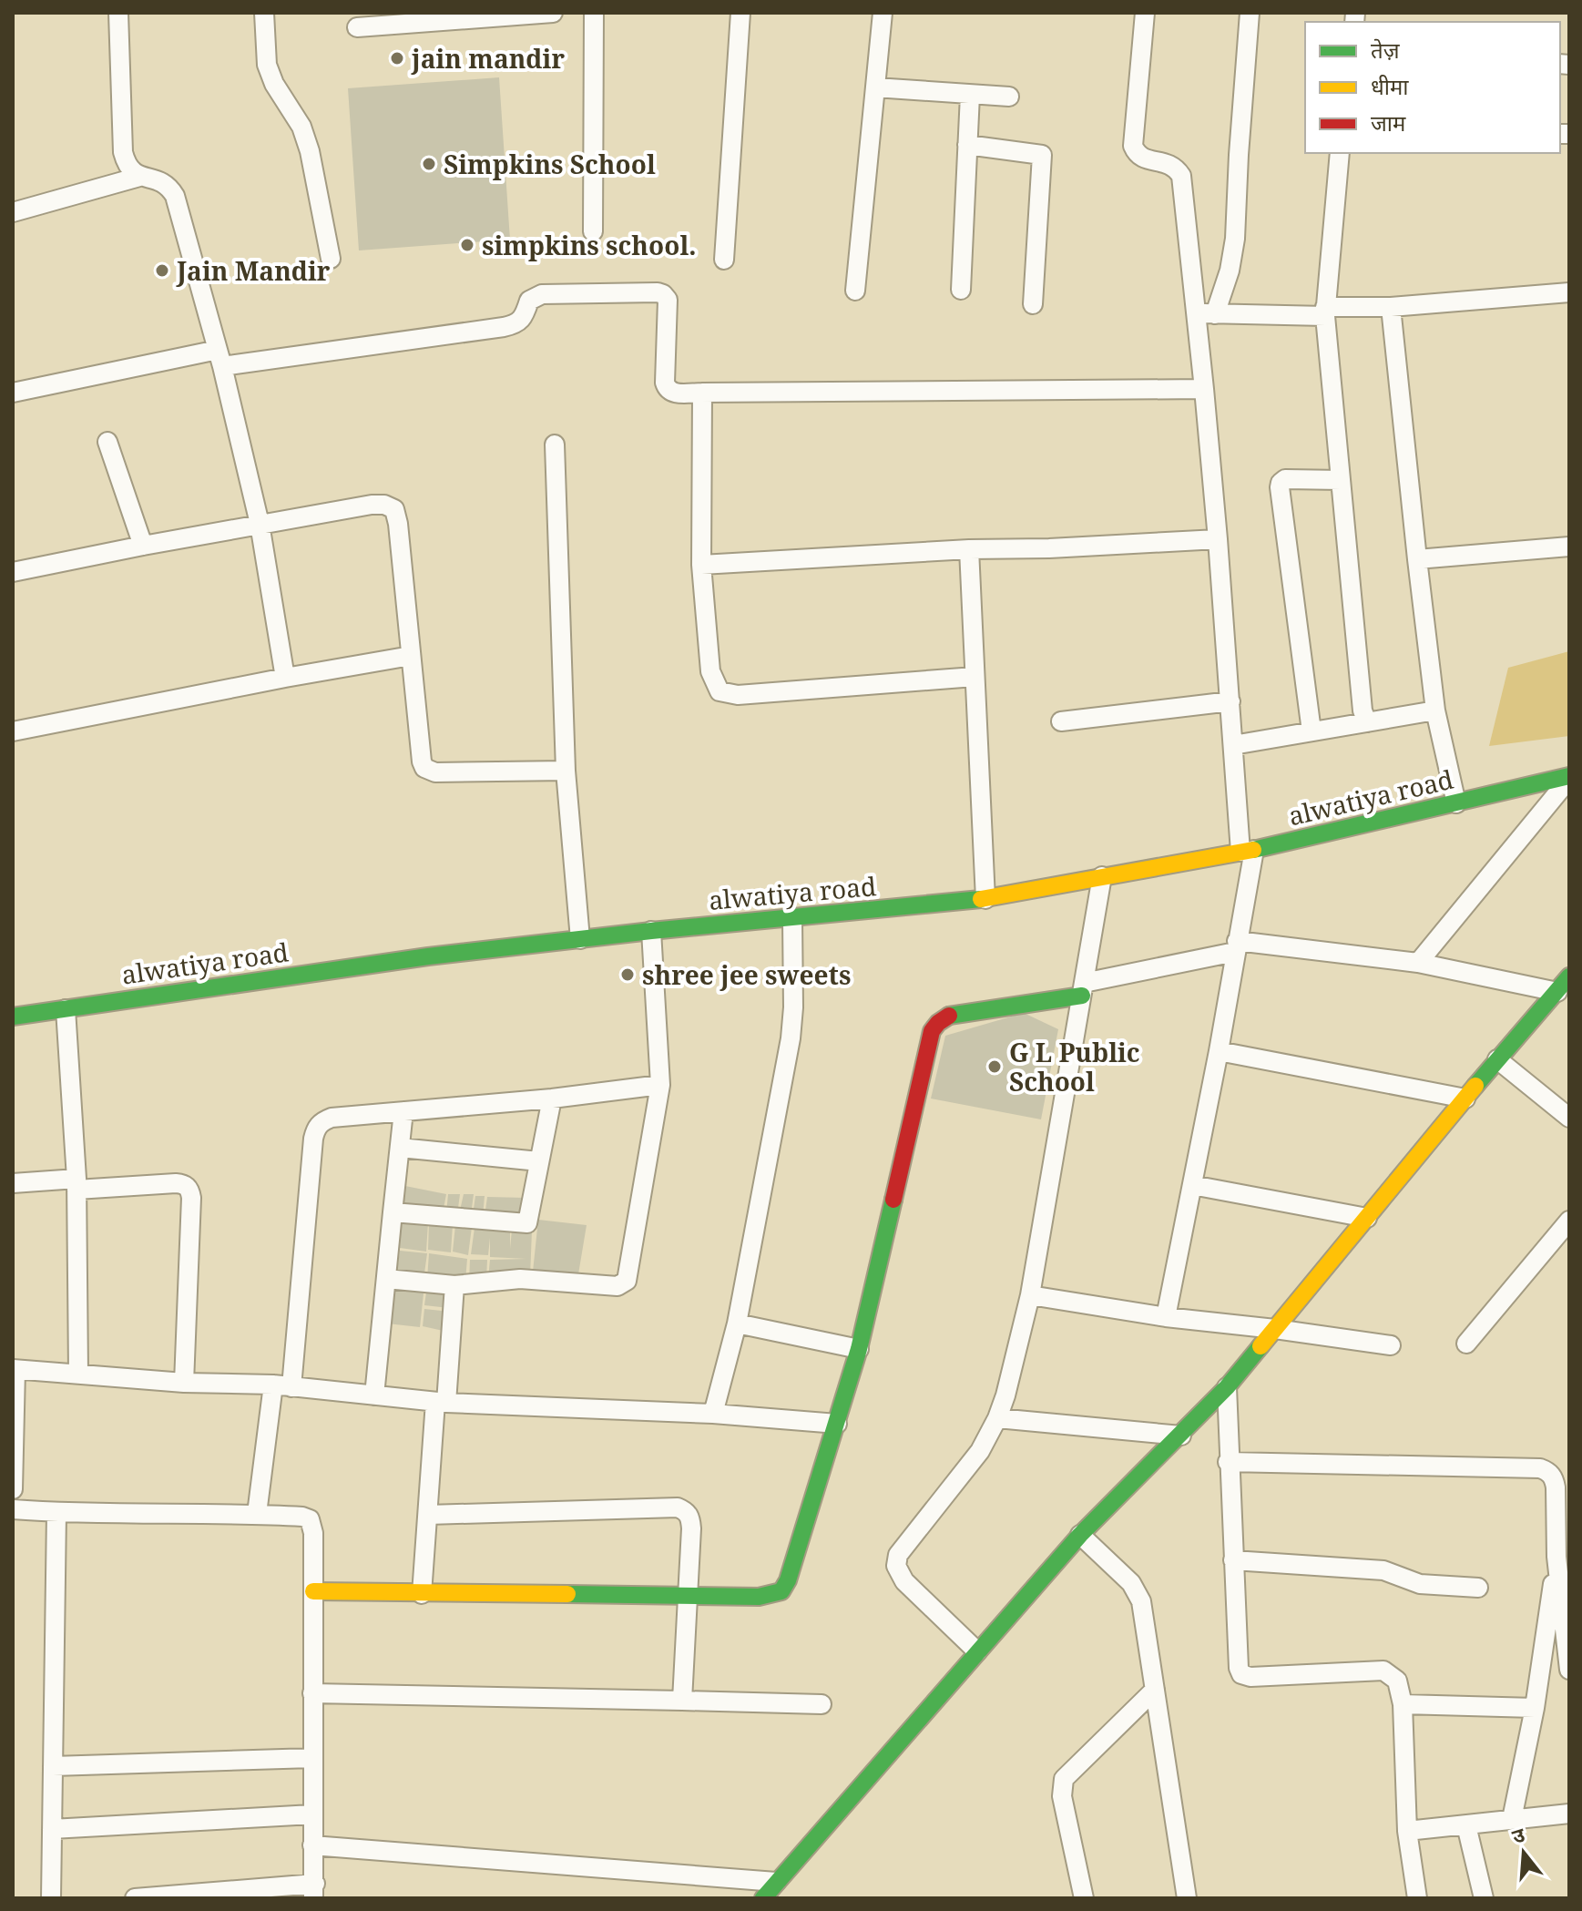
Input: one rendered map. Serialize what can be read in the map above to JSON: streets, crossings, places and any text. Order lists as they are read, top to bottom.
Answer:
{
  "streets": {
    "street": ["alwatiya road"]
  },
  "places": [
    "jain mandir",
    "Simpkins School",
    "simpkins school.",
    "Jain Mandir",
    "shree jee sweets",
    "G L Public School"
  ],
  "legend": ["तेज़", "धीमा", "जाम"],
  "north": "top"
}
